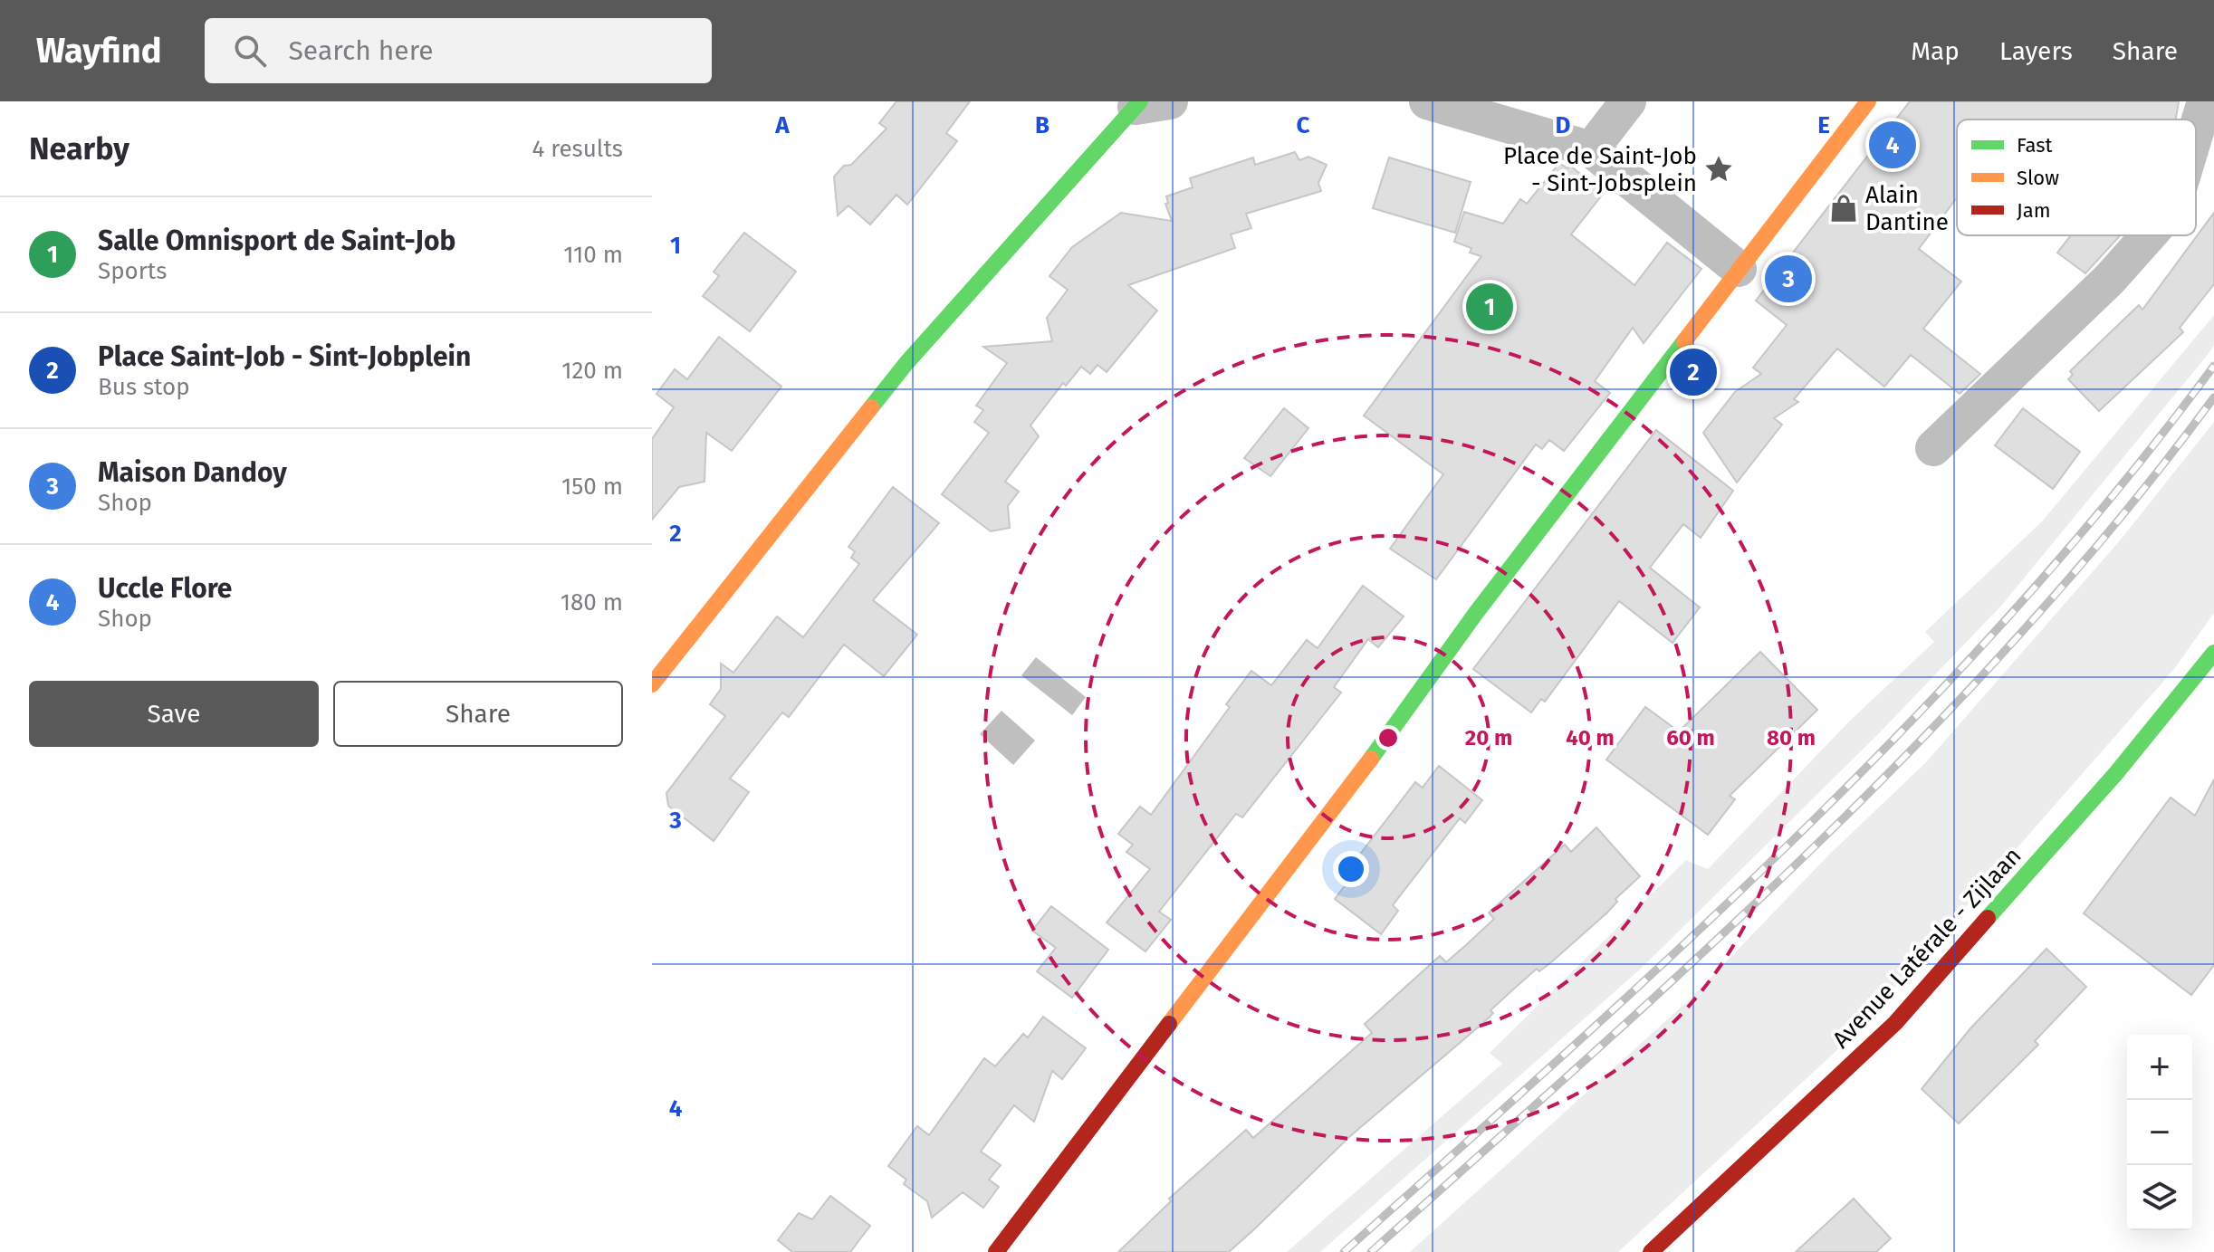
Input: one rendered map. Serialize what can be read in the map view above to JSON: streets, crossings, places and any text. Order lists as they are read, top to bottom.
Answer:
{
  "streets": {
    "street": ["Avenue Latérale - Zijlaan"]
  },
  "places": {
    "place": ["Place de Saint-Job - Sint-Jobsplein"],
    "shop": ["Alain Dantine"]
  },
  "legend": ["Fast", "Slow", "Jam"],
  "page": {
    "header": "Wayfind",
    "search": "Search here",
    "nav": ["Map", "Layers", "Share"],
    "heading": ["Nearby", "4 results"],
    "pins": [
      "4",
      "3",
      "1",
      "2"
    ],
    "list": [
      {
        "mark": "1",
        "name": "Salle Omnisport de Saint-Job",
        "note": "Sports",
        "value": "110 m"
      },
      {
        "mark": "2",
        "name": "Place Saint-Job - Sint-Jobplein",
        "note": "Bus stop",
        "value": "120 m"
      },
      {
        "mark": "3",
        "name": "Maison Dandoy",
        "note": "Shop",
        "value": "150 m"
      },
      {
        "mark": "4",
        "name": "Uccle Flore",
        "note": "Shop",
        "value": "180 m"
      }
    ],
    "buttons": ["Save", "Share"],
    "map_buttons": ["+", "−"]
  },
  "grid": {
    "columns": [
      "A",
      "B",
      "C",
      "D",
      "E"
    ],
    "rows": [
      "1",
      "2",
      "3",
      "4"
    ]
  },
  "rings": [
    "20 m",
    "40 m",
    "60 m",
    "80 m"
  ]
}
